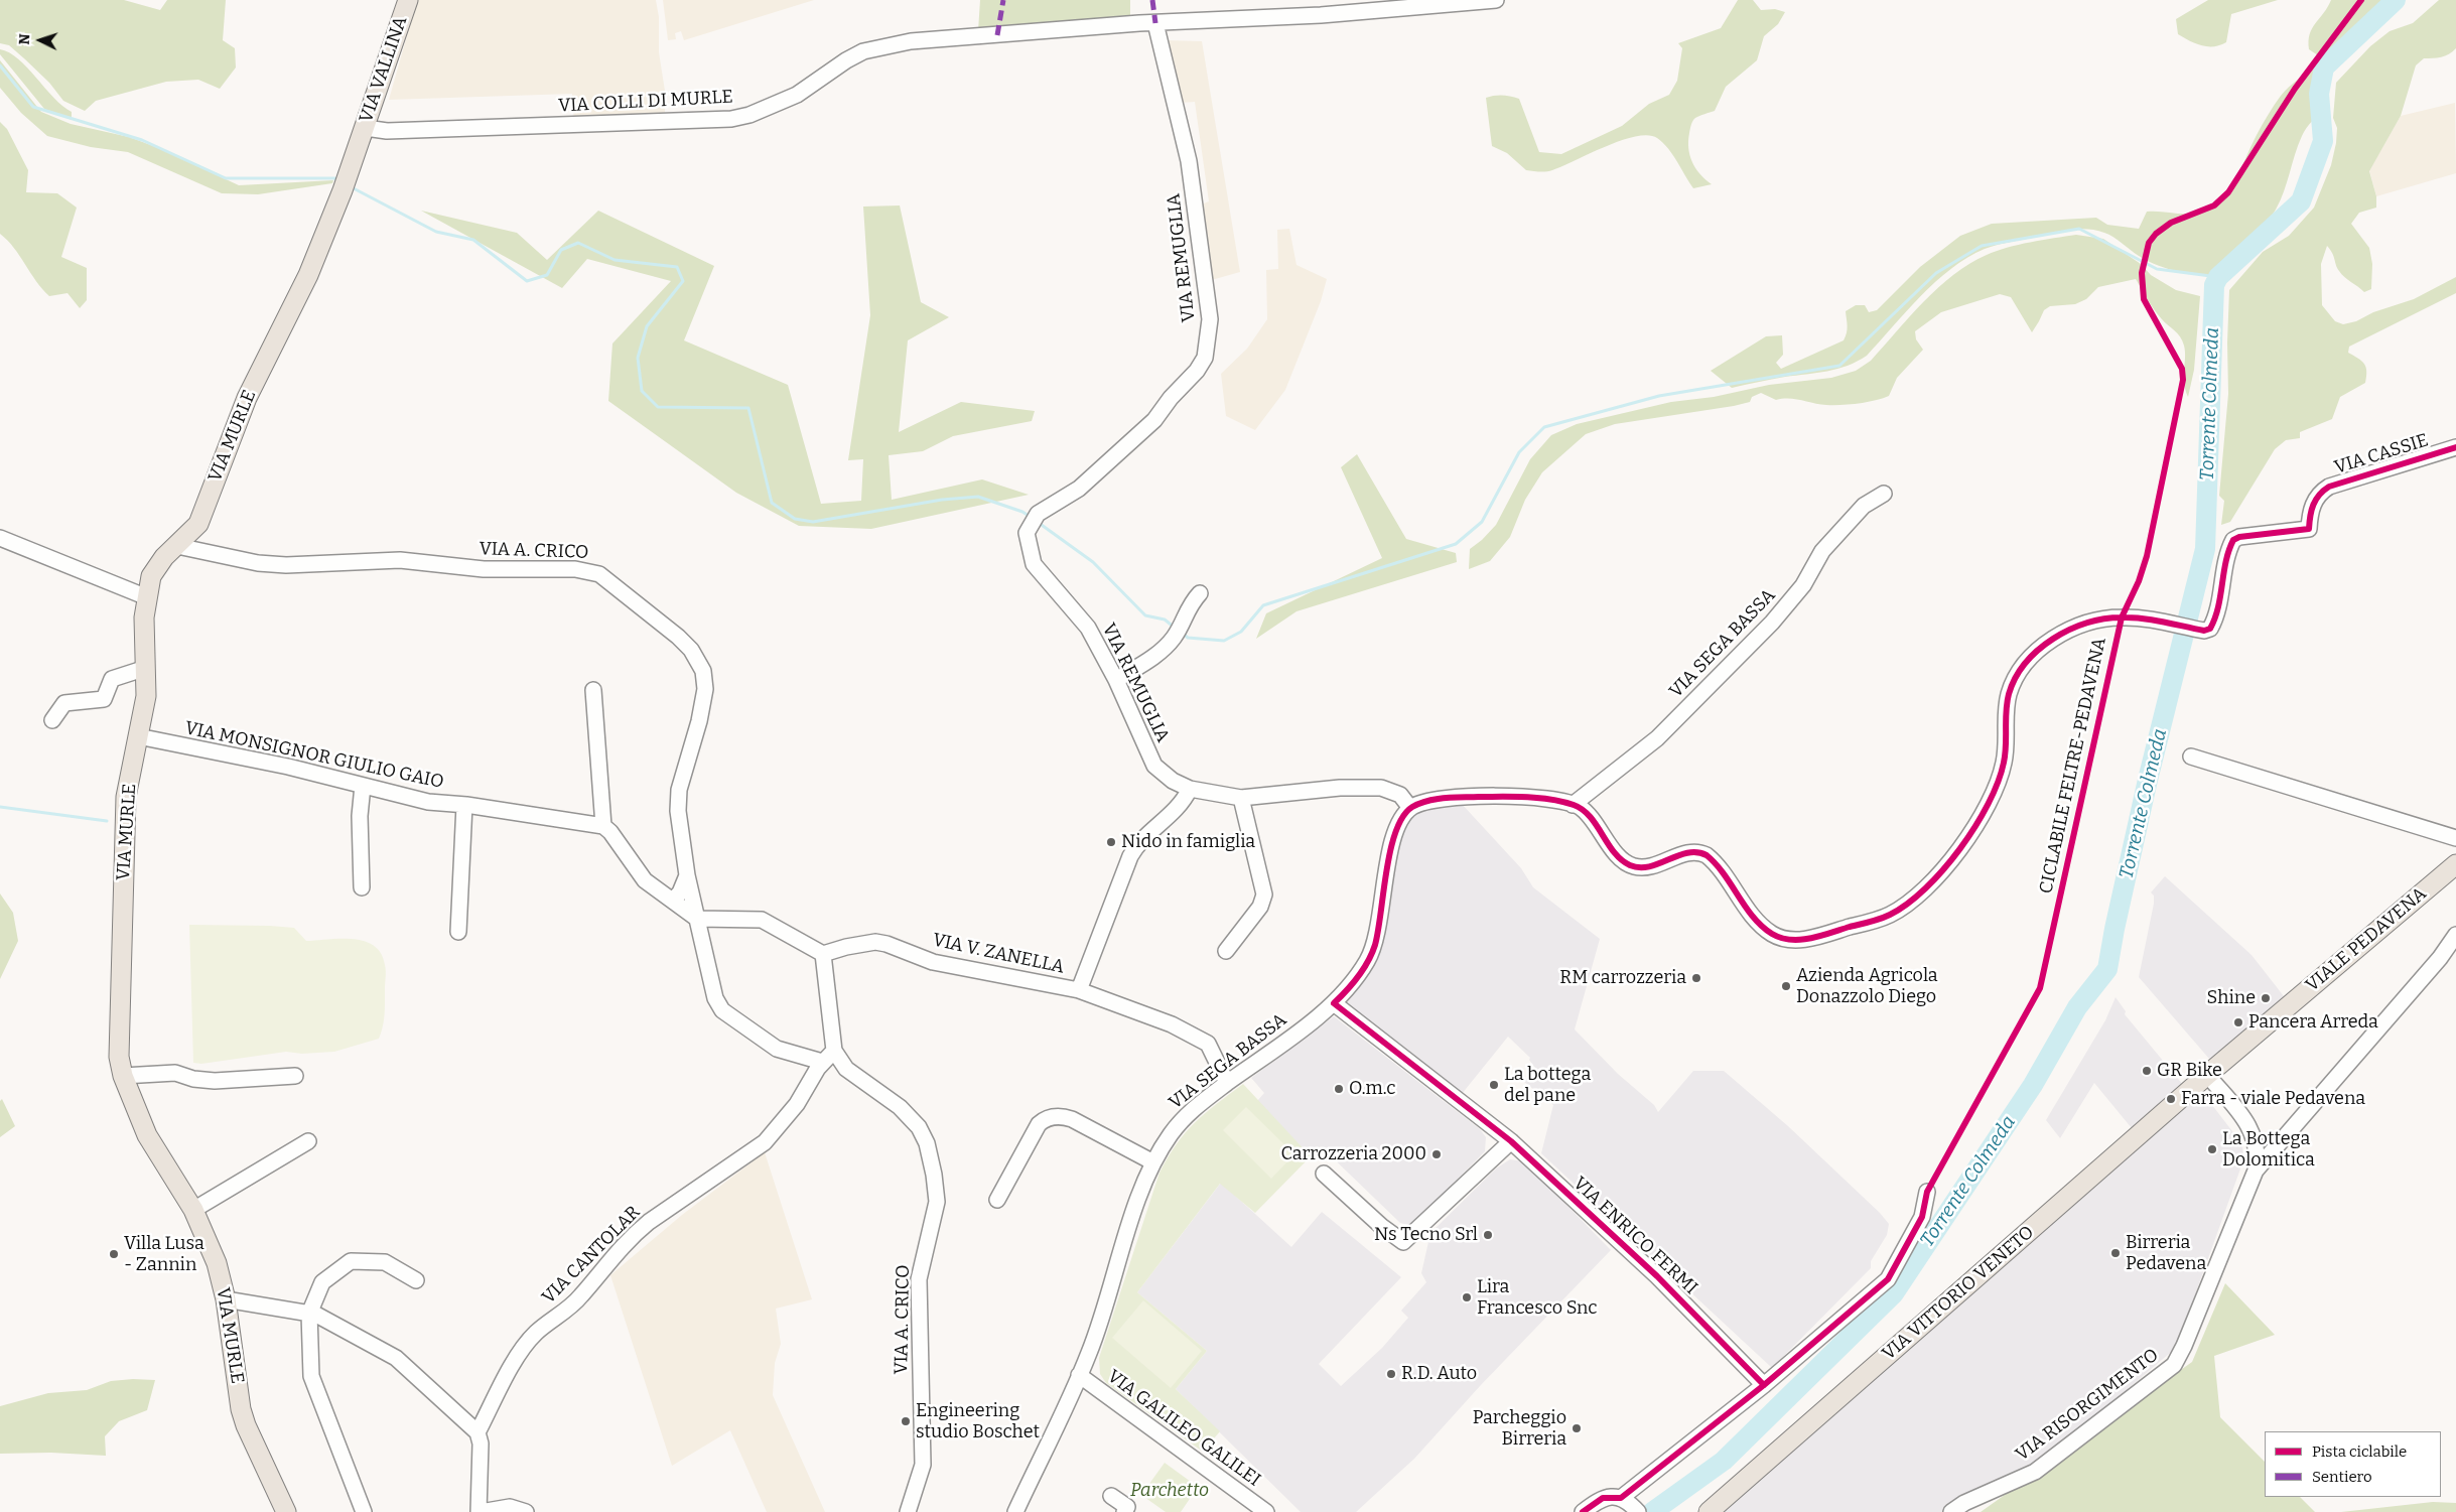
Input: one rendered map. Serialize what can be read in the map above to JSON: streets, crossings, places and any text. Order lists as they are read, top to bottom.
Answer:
{
  "streets": {
    "main road": [
      "VIA VALLINA",
      "VIA MURLE",
      "VIALE PEDAVENA",
      "VIA VITTORIO VENETO"
    ],
    "street": [
      "VIA COLLI DI MURLE",
      "VIA REMUGLIA",
      "VIA CASSIE",
      "VIA A. CRICO",
      "VIA SEGA BASSA",
      "VIA MONSIGNOR GIULIO GAIO",
      "VIA V. ZANELLA",
      "VIA ENRICO FERMI",
      "VIA CANTOLAR",
      "VIA RISORGIMENTO",
      "VIA GALILEO GALILEI"
    ],
    "cycle path": ["CICLABILE FELTRE-PEDAVENA"]
  },
  "crossings": [
    ["VIA VALLINA", "VIA COLLI DI MURLE"],
    ["VIA VALLINA", "VIA MURLE"],
    ["VIA COLLI DI MURLE", "VIA REMUGLIA"],
    ["VIA COLLI DI MURLE", "VIA MURLE"],
    ["VIA REMUGLIA", "VIA SEGA BASSA"],
    ["VIA REMUGLIA", "VIA V. ZANELLA"],
    ["VIA MURLE", "VIA A. CRICO"],
    ["VIA MURLE", "VIA MONSIGNOR GIULIO GAIO"],
    ["VIA CASSIE", "VIA SEGA BASSA"],
    ["VIA A. CRICO", "VIA CANTOLAR"],
    ["VIA SEGA BASSA", "VIA V. ZANELLA"],
    ["VIA SEGA BASSA", "VIA ENRICO FERMI"],
    ["VIA SEGA BASSA", "VIA GALILEO GALILEI"],
    ["VIALE PEDAVENA", "VIA VITTORIO VENETO"],
    ["VIALE PEDAVENA", "VIA RISORGIMENTO"],
    ["VIA VITTORIO VENETO", "VIA RISORGIMENTO"]
  ],
  "water": ["Torrente Colmeda"],
  "parks": ["Parchetto"],
  "places": [
    "Nido in famiglia",
    "RM carrozzeria",
    "Azienda Agricola Donazzolo Diego",
    "Shine",
    "Pancera Arreda",
    "GR Bike",
    "La bottega del pane",
    "O.m.c",
    "Farra - viale Pedavena",
    "La Bottega Dolomitica",
    "Carrozzeria 2000",
    "Ns Tecno Srl",
    "Birreria Pedavena",
    "Villa Lusa - Zannin",
    "Lira Francesco Snc",
    "R.D. Auto",
    "Engineering studio Boschet",
    "Parcheggio Birreria"
  ],
  "legend": ["Pista ciclabile", "Sentiero"],
  "north": "left"
}
